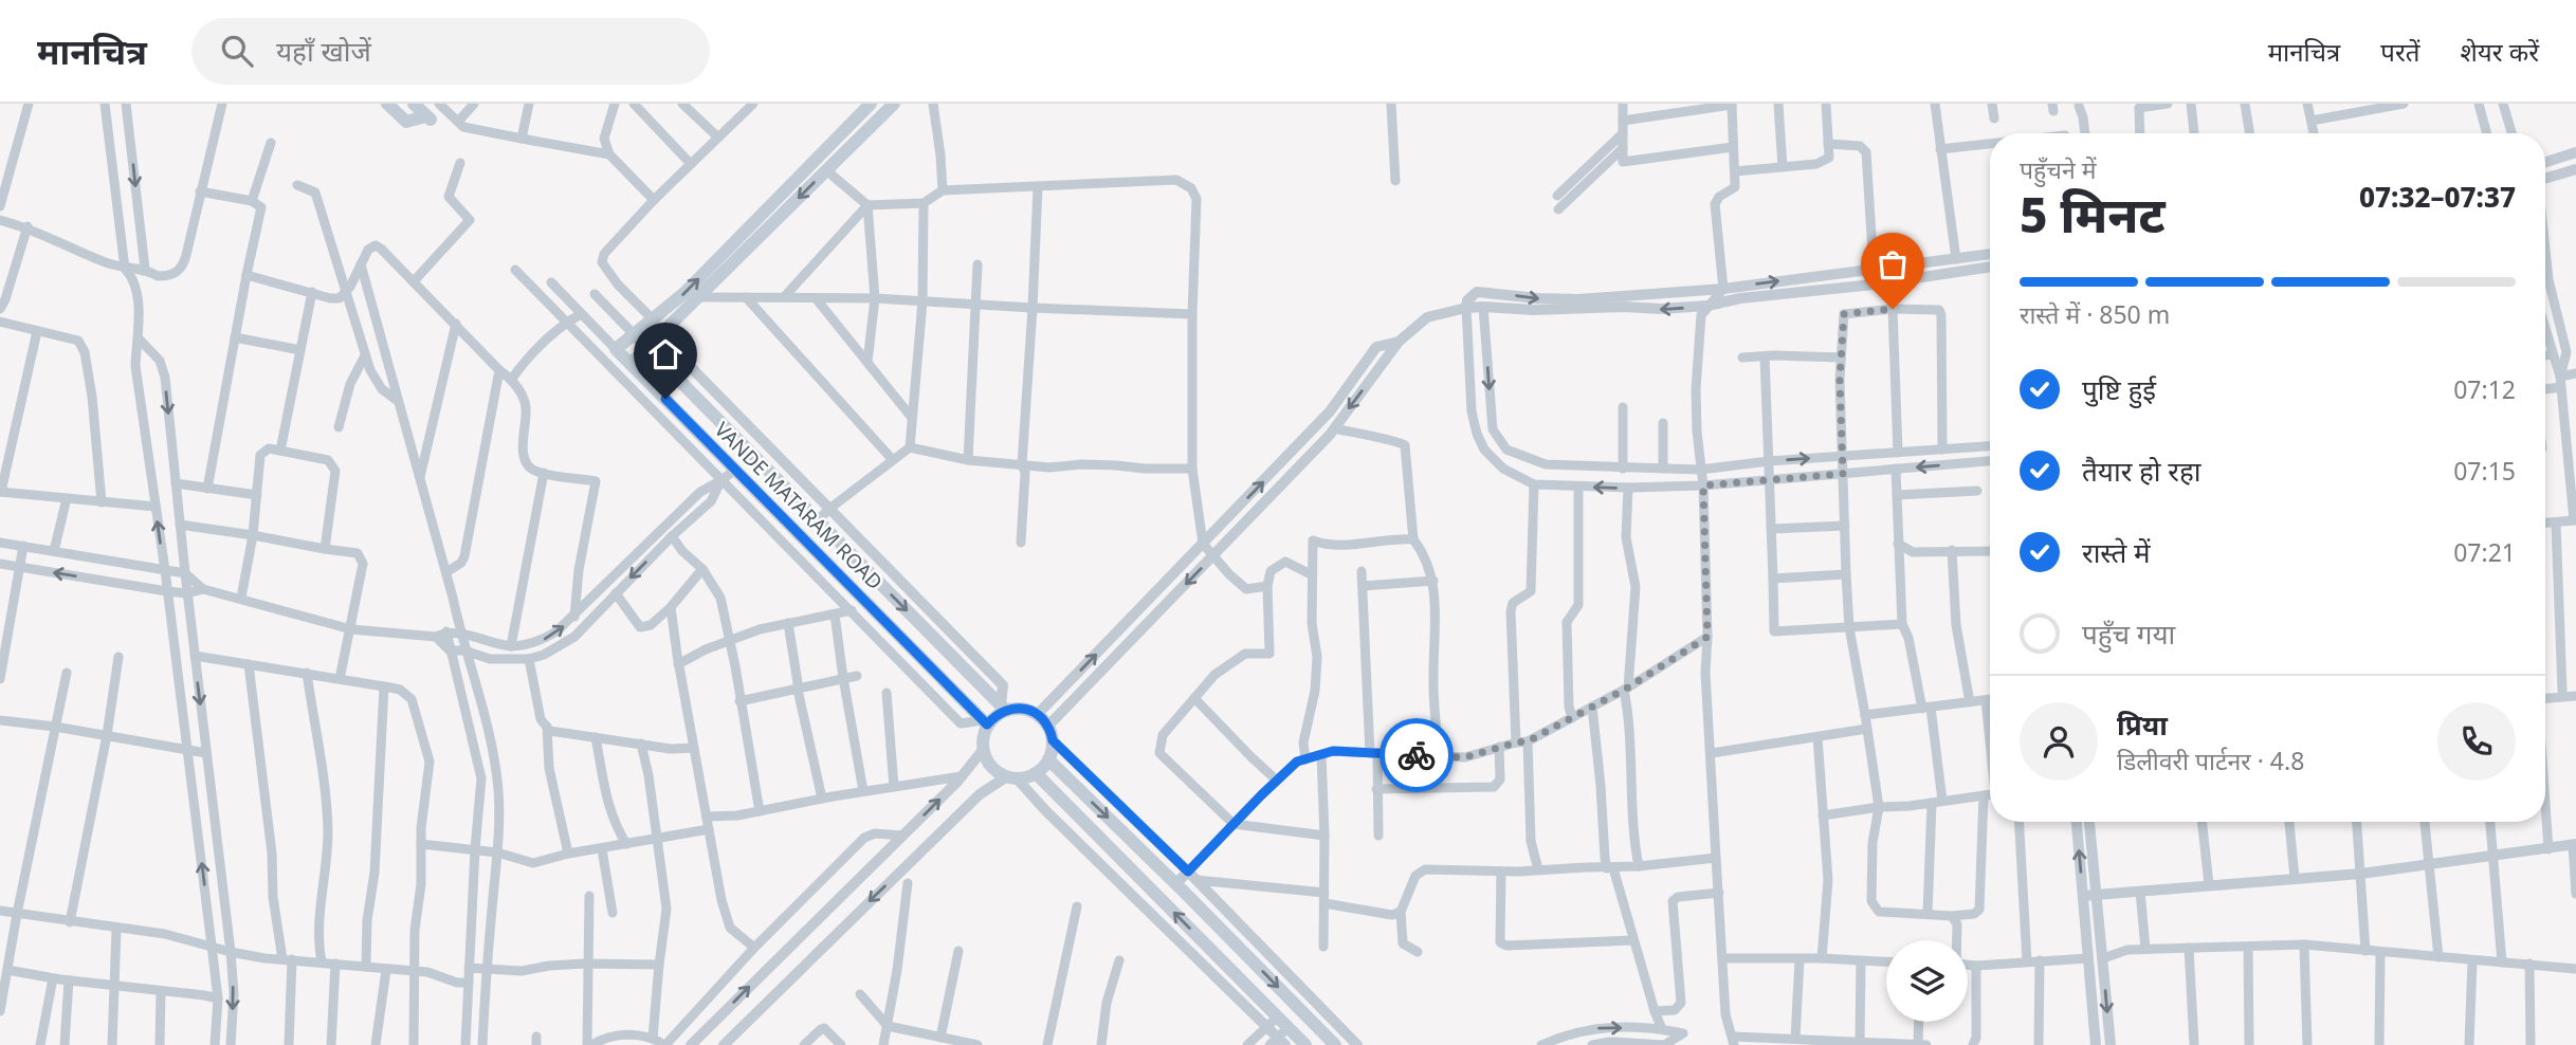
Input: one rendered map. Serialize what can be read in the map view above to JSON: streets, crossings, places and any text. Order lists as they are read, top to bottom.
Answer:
{
  "streets": {
    "main road": ["VANDE MATARAM ROAD"]
  },
  "page": {
    "header": "मानचित्र",
    "search": "यहाँ खोजें",
    "nav": ["मानचित्र", "परतें", "शेयर करें"],
    "heading": ["5 मिनट", "पहुँचने में", "07:32–07:37"],
    "panel": ["प्रिया", "डिलीवरी पार्टनर · 4.8"],
    "bar": "रास्ते में · 850 m",
    "list": [
      ["पुष्टि हुई", "07:12"],
      ["तैयार हो रहा", "07:15"],
      ["रास्ते में", "07:21"],
      "पहुँच गया"
    ]
  }
}
